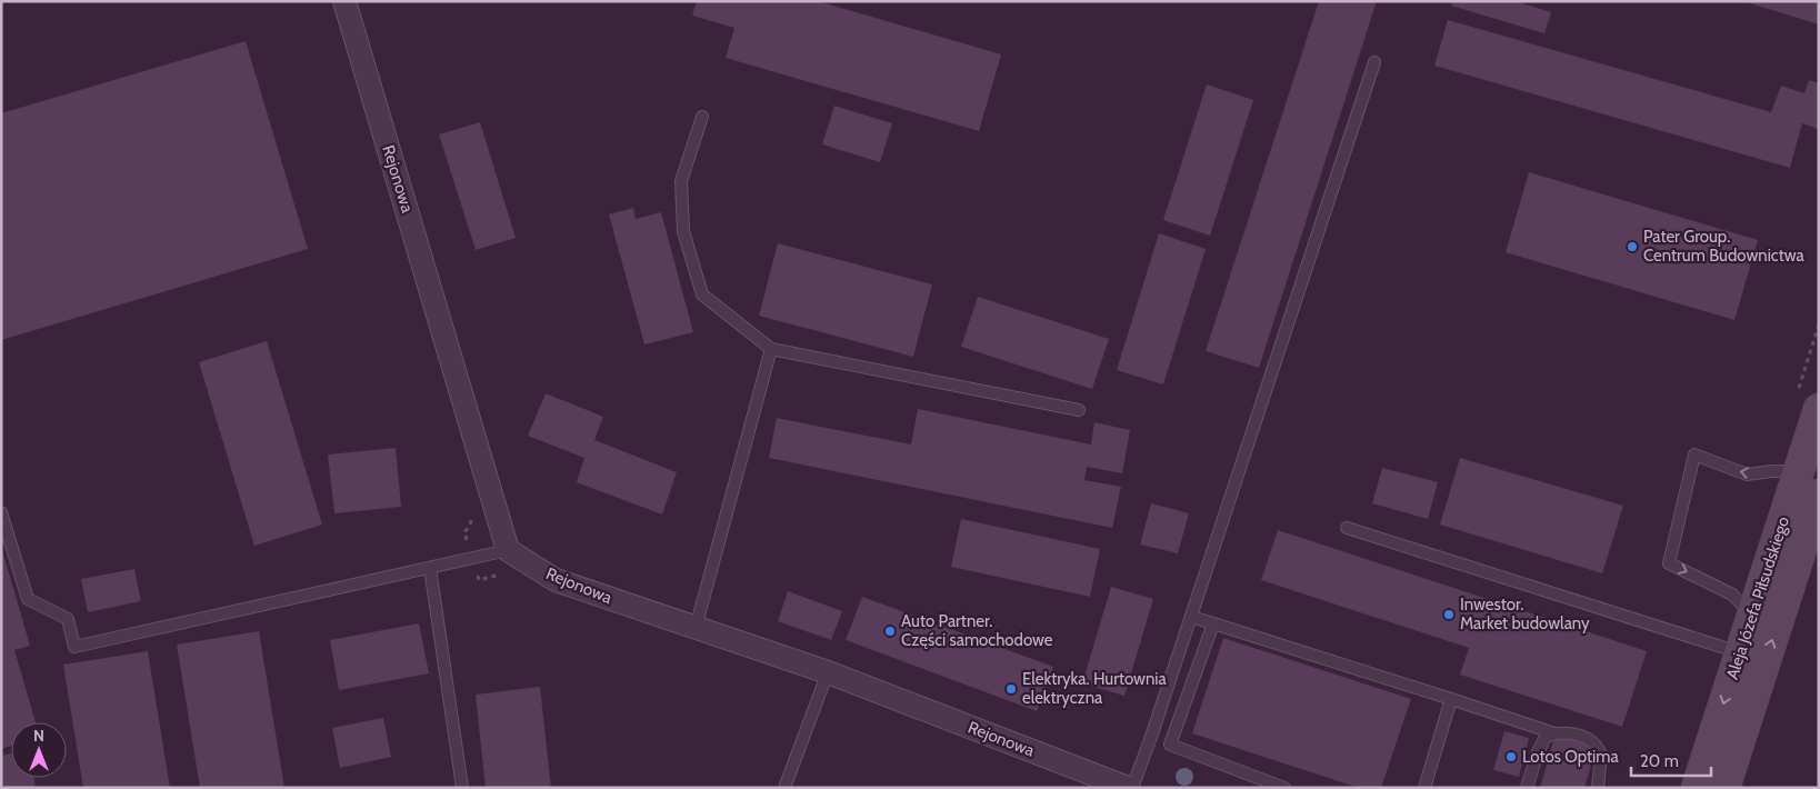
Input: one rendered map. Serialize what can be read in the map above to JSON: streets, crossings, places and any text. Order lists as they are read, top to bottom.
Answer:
{
  "streets": {
    "main road": ["Aleja Józefa Piłsudskiego"],
    "street": ["Rejonowa"]
  },
  "places": [
    "Pater Group. Centrum Budownictwa",
    "Inwestor. Market budowlany",
    "Auto Partner. Części samochodowe",
    "Elektryka. Hurtownia elektryczna",
    "Lotos Optima"
  ],
  "scale_bar": "20 m",
  "north": "top"
}
